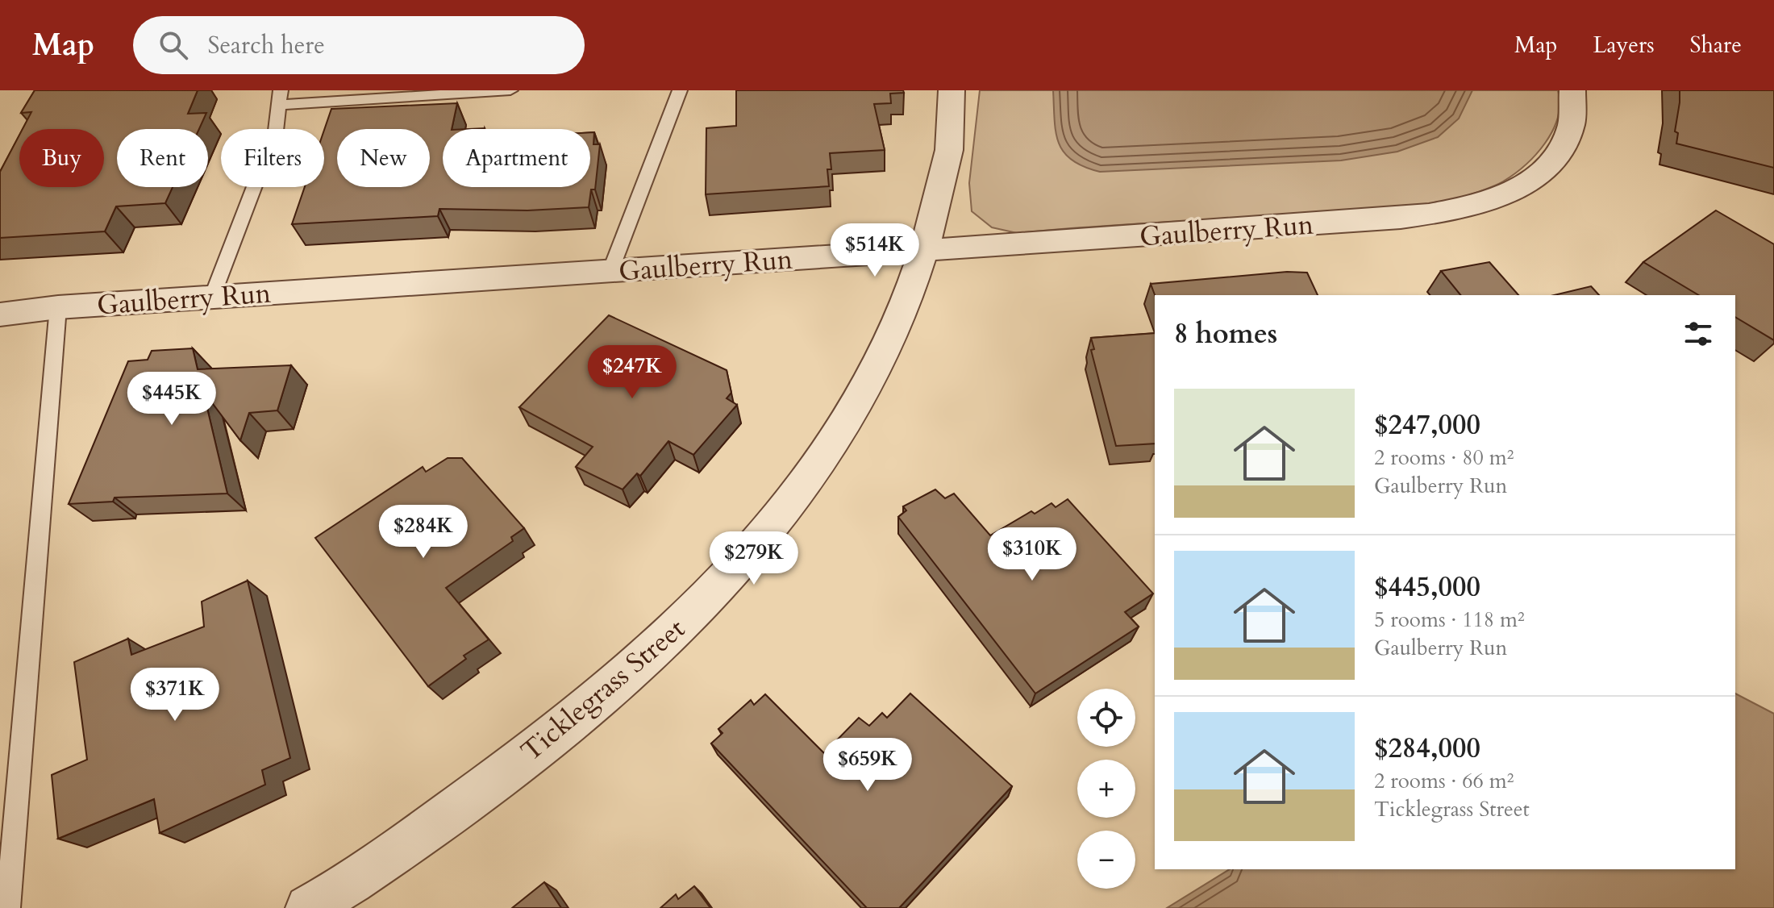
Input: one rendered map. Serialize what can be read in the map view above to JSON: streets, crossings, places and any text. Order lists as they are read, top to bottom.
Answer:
{
  "streets": {
    "street": ["Gaulberry Run", "Ticklegrass Street"]
  },
  "crossings": [
    ["Gaulberry Run", "Ticklegrass Street"]
  ],
  "page": {
    "header": "Map",
    "search": "Search here",
    "nav": ["Map", "Layers", "Share"],
    "chip": [
      "Buy",
      "Rent",
      "Filters",
      "New",
      "Apartment"
    ],
    "price": [
      "$514K",
      "$247K",
      "$445K",
      "$284K",
      "$310K",
      "$279K",
      "$371K",
      "$659K"
    ],
    "heading": "8 homes",
    "list": [
      {
        "name": "$247,000",
        "note": "2 rooms · 80 m² · Gaulberry Run"
      },
      {
        "name": "$445,000",
        "note": "5 rooms · 118 m² · Gaulberry Run"
      },
      {
        "name": "$284,000",
        "note": "2 rooms · 66 m² · Ticklegrass Street"
      }
    ],
    "map_buttons": ["+", "−"]
  }
}
